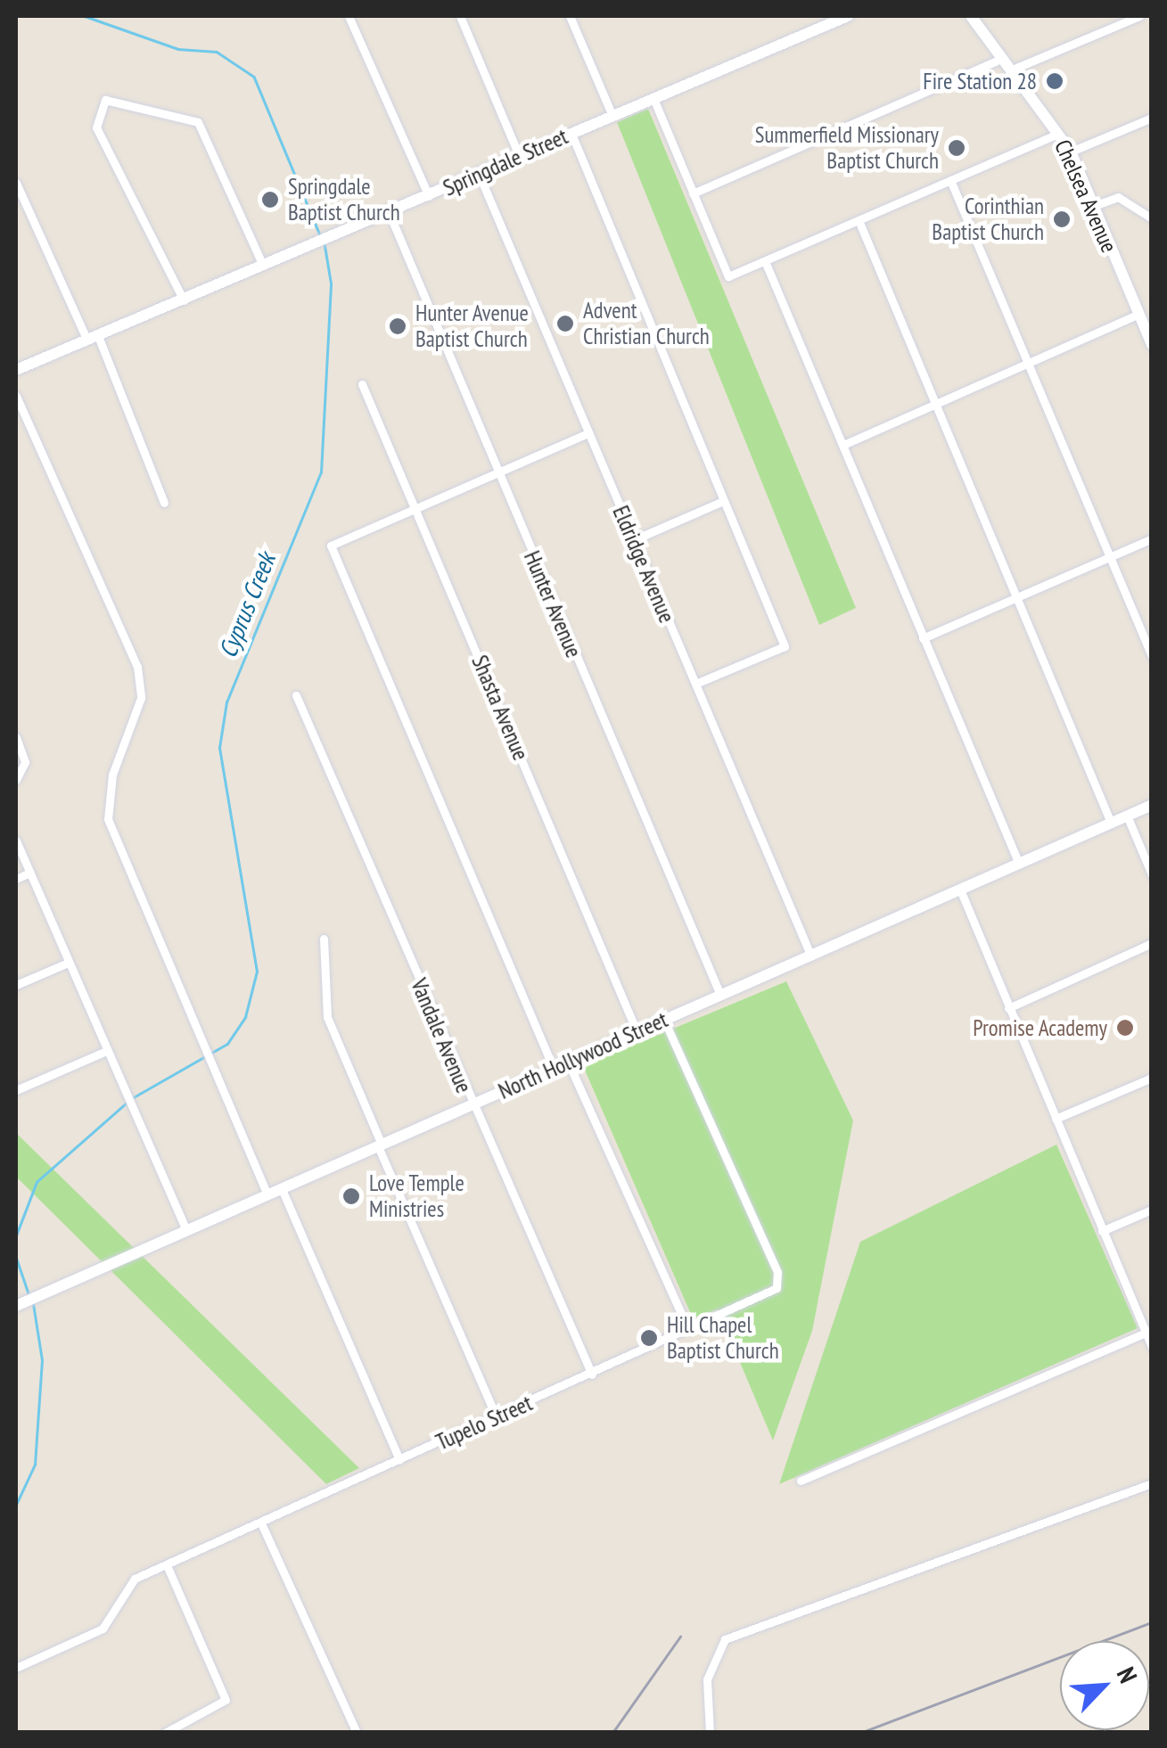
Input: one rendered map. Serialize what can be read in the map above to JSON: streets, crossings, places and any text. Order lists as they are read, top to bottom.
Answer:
{
  "streets": {
    "main road": ["Springdale Street", "Chelsea Avenue", "North Hollywood Street"],
    "street": [
      "Eldridge Avenue",
      "Hunter Avenue",
      "Shasta Avenue",
      "Vandale Avenue",
      "Tupelo Street"
    ]
  },
  "crossings": [
    ["Springdale Street", "Eldridge Avenue"],
    ["Springdale Street", "Hunter Avenue"],
    ["Eldridge Avenue", "North Hollywood Street"],
    ["Hunter Avenue", "North Hollywood Street"],
    ["Shasta Avenue", "North Hollywood Street"],
    ["Vandale Avenue", "North Hollywood Street"],
    ["Vandale Avenue", "Tupelo Street"],
    ["North Hollywood Street", "Tupelo Street"]
  ],
  "water": ["Cyprus Creek"],
  "places": [
    "Fire Station 28",
    "Summerfield Missionary Baptist Church",
    "Springdale Baptist Church",
    "Corinthian Baptist Church",
    "Advent Christian Church",
    "Hunter Avenue Baptist Church",
    "Promise Academy",
    "Love Temple Ministries",
    "Hill Chapel Baptist Church"
  ],
  "north": "top right"
}
